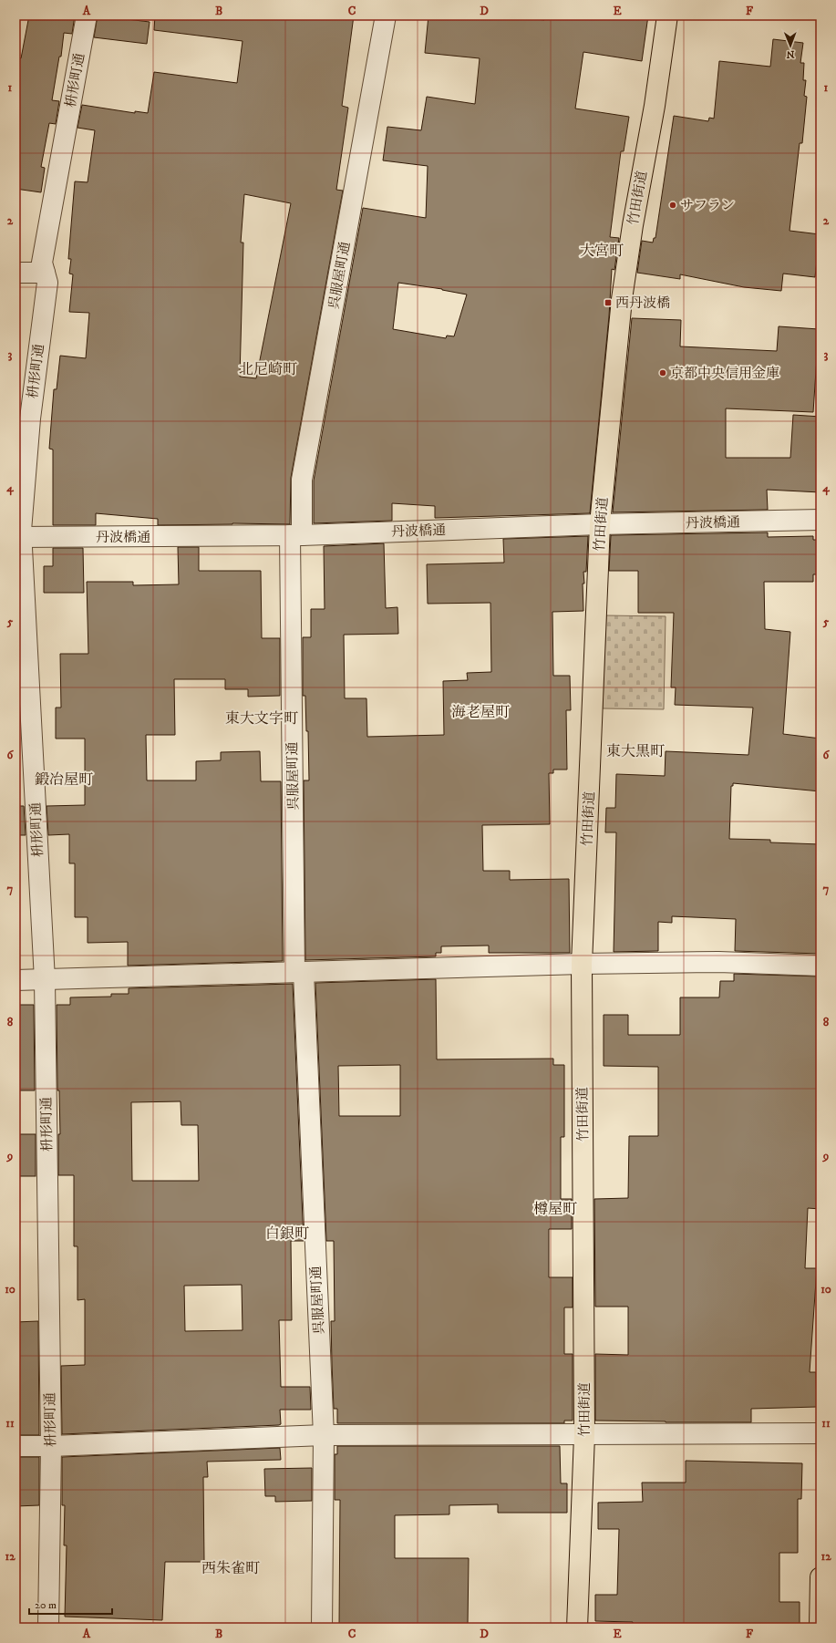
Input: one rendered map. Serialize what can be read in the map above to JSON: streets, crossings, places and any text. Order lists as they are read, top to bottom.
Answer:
{
  "streets": {
    "main road": ["竹田街道"],
    "street": ["枡形町通", "呉服屋町通", "丹波橋通"]
  },
  "crossings": [
    ["枡形町通", "丹波橋通"],
    ["竹田街道", "丹波橋通"],
    ["呉服屋町通", "丹波橋通"]
  ],
  "districts": [
    "大宮町",
    "北尼崎町",
    "海老屋町",
    "東大文字町",
    "東大黒町",
    "鍛冶屋町",
    "樽屋町",
    "白銀町",
    "西朱雀町"
  ],
  "places": {
    "other": ["サフラン", "京都中央信用金庫"],
    "transit": ["西丹波橋"]
  },
  "scale_bar": "20 m",
  "north": "bottom",
  "grid": {
    "columns": [
      "A",
      "B",
      "C",
      "D",
      "E",
      "F"
    ],
    "rows": [
      "1",
      "2",
      "3",
      "4",
      "5",
      "6",
      "7",
      "8",
      "9",
      "10",
      "11",
      "12"
    ]
  }
}
